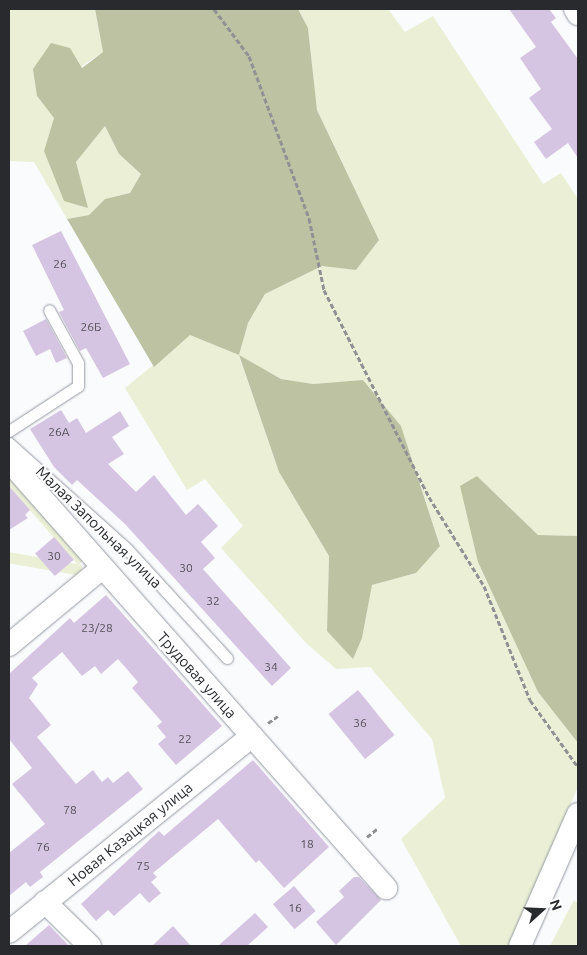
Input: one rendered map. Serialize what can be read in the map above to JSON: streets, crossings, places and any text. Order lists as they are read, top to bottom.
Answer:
{
  "streets": {
    "street": ["Трудовая улица", "Новая Казацкая улица"],
    "lane": ["Малая Запольная улица"]
  },
  "crossings": [
    ["Трудовая улица", "Новая Казацкая улица"]
  ],
  "house_numbers": [
    "26",
    "26Б",
    "26А",
    "30",
    "30",
    "32",
    "23/28",
    "34",
    "36",
    "22",
    "78",
    "18",
    "76",
    "75",
    "16"
  ],
  "north": "right"
}
